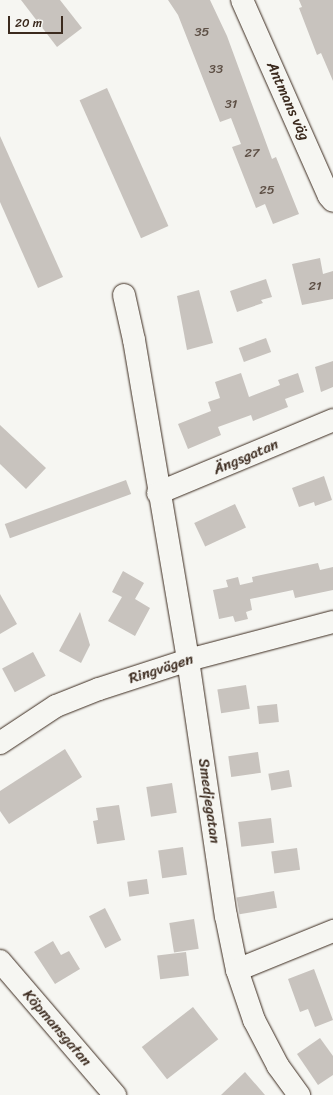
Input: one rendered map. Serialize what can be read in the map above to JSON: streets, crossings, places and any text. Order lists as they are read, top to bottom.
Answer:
{
  "streets": {
    "street": [
      "Antmans väg",
      "Ängsgatan",
      "Ringvägen",
      "Smedjegatan",
      "Köpmansgatan"
    ]
  },
  "crossings": [
    ["Ängsgatan", "Smedjegatan"],
    ["Ringvägen", "Smedjegatan"]
  ],
  "house_numbers": [
    "35",
    "33",
    "31",
    "27",
    "25",
    "21"
  ],
  "scale_bar": "20 m"
}
